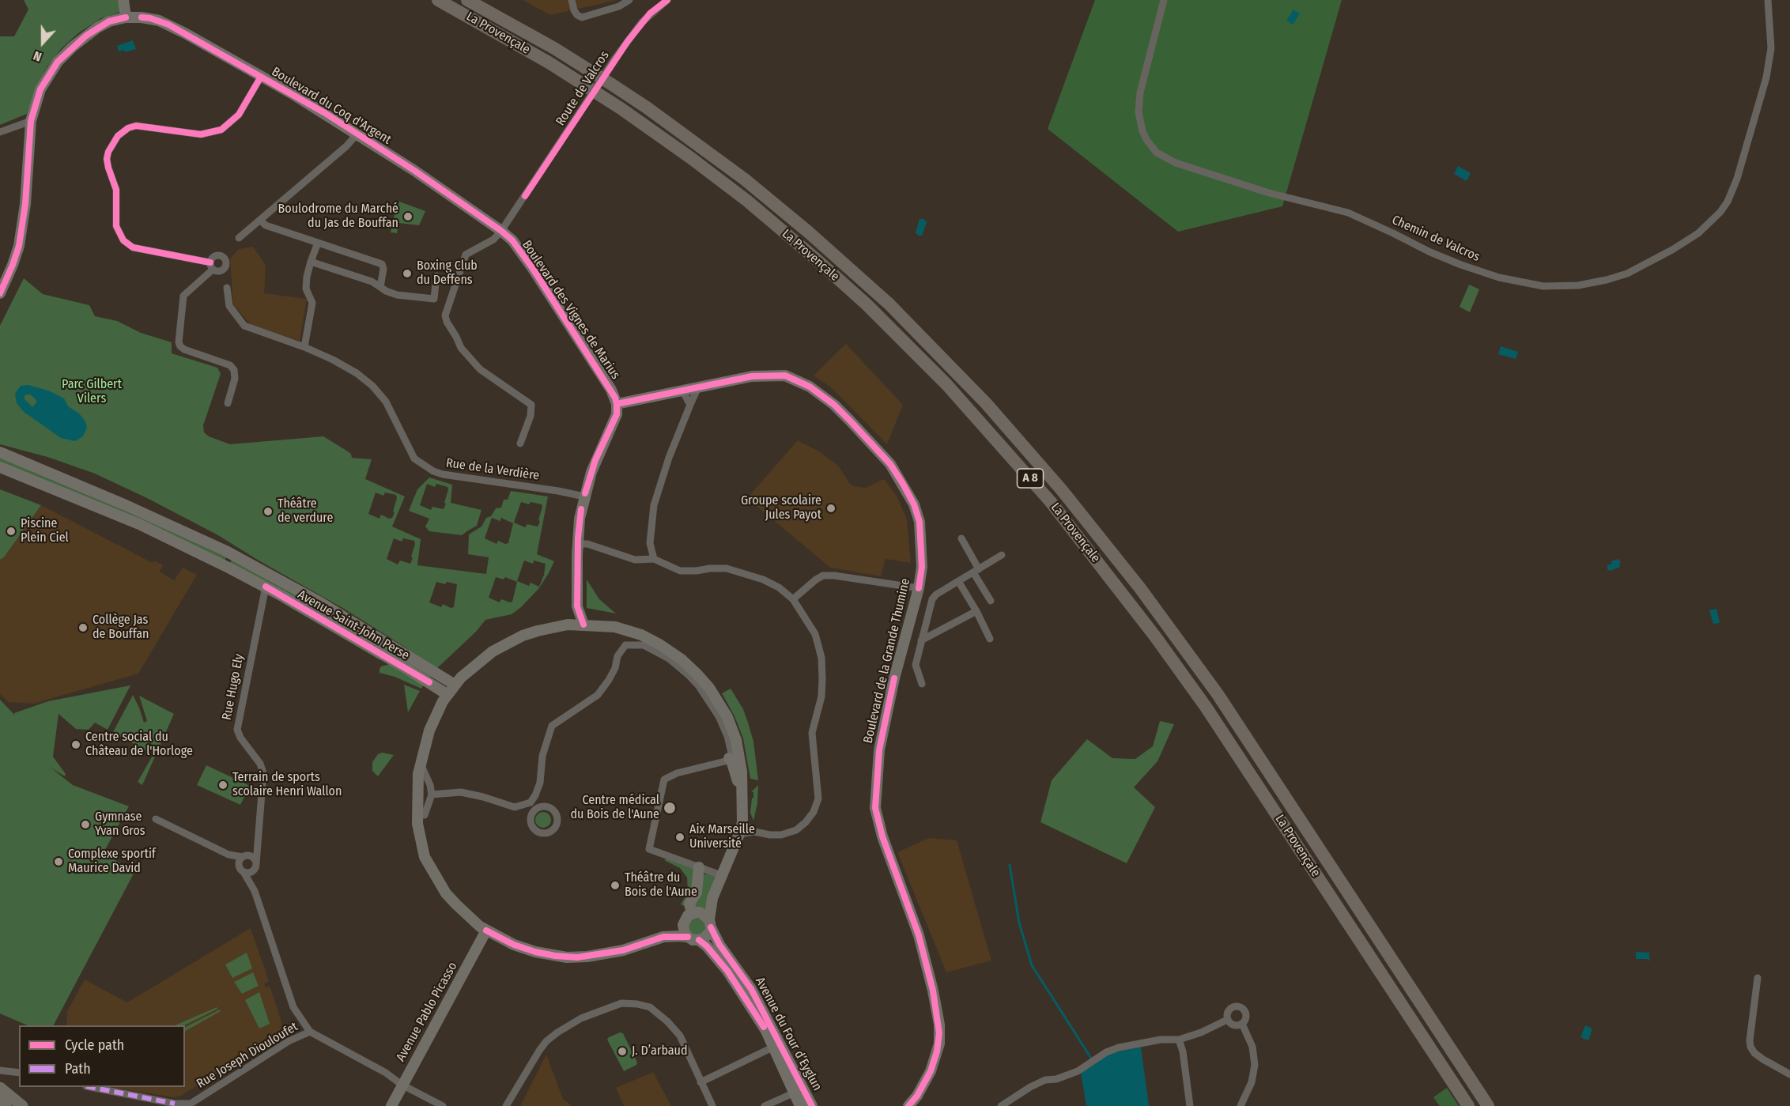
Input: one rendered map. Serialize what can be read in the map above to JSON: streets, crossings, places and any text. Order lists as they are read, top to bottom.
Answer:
{
  "streets": {
    "highway": ["La Provençale", "A 8"],
    "main road": [
      "Boulevard du Coq d'Argent",
      "Boulevard des Vignes de Marius",
      "Avenue Saint-John Perse",
      "Boulevard de la Grande Thumine",
      "Avenue Pablo Picasso",
      "Avenue du Four d’Eyglun"
    ],
    "street": [
      "Route de Valcros",
      "Chemin de Valcros",
      "Rue de la Verdière",
      "Rue Hugo Ely",
      "Rue Joseph Diouloufet"
    ]
  },
  "crossings": [
    ["Route de Valcros", "Boulevard du Coq d'Argent"],
    ["Route de Valcros", "Boulevard des Vignes de Marius"],
    ["Boulevard du Coq d'Argent", "Boulevard des Vignes de Marius"],
    ["Boulevard des Vignes de Marius", "Boulevard de la Grande Thumine"],
    ["Avenue Saint-John Perse", "Rue Hugo Ely"]
  ],
  "parks": ["Parc Gilbert Vilers"],
  "places": [
    "Boulodrome du Marché du Jas de Bouffan",
    "Boxing Club du Deffens",
    "Groupe scolaire Jules Payot",
    "Théâtre de verdure",
    "Piscine Plein Ciel",
    "Collège Jas de Bouffan",
    "Centre social du Château de l'Horloge",
    "Terrain de sports scolaire Henri Wallon",
    "Centre médical du Bois de l'Aune",
    "Gymnase Yvan Gros",
    "Aix Marseille Université",
    "Complexe sportif Maurice David",
    "Théâtre du Bois de l'Aune",
    "J. D’arbaud"
  ],
  "legend": ["Cycle path", "Path"],
  "north": "bottom"
}
